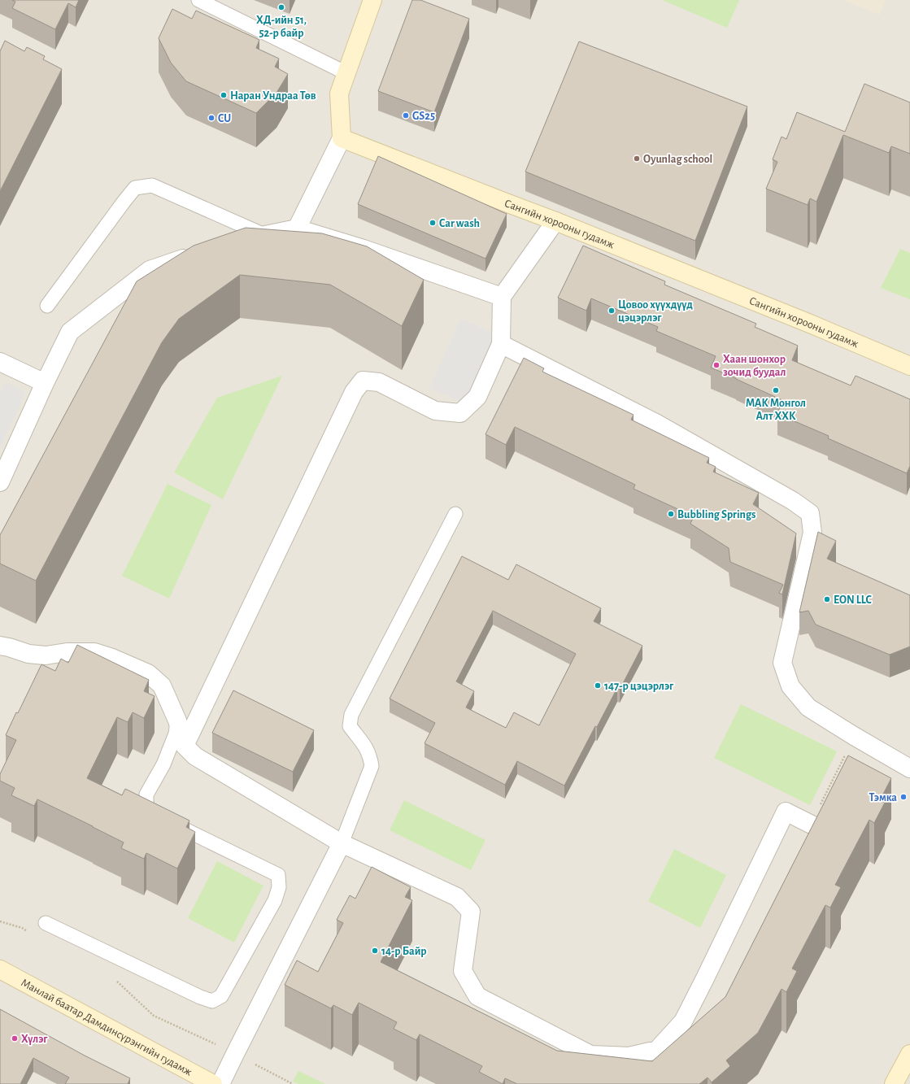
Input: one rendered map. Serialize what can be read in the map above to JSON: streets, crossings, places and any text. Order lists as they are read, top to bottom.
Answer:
{
  "streets": {
    "street": ["Сангийн хорооны гудамж", "Манлай баатар Дамдинсүрэнгийн гудамж"]
  },
  "places": [
    "ХД-ийн 51, 52-р байр",
    "Наран Ундраа Төв",
    "GS25",
    "CU",
    "Oyunlag school",
    "Car wash",
    "Цовоо хүүхдүүд цэцэрлэг",
    "Хаан шонхор зочид буудал",
    "MAK Монгол Алт ХХК",
    "Bubbling Springs",
    "EON LLC",
    "147-р цэцэрлэг",
    "Тэмка",
    "14-р Байр",
    "Хүлэг"
  ]
}
